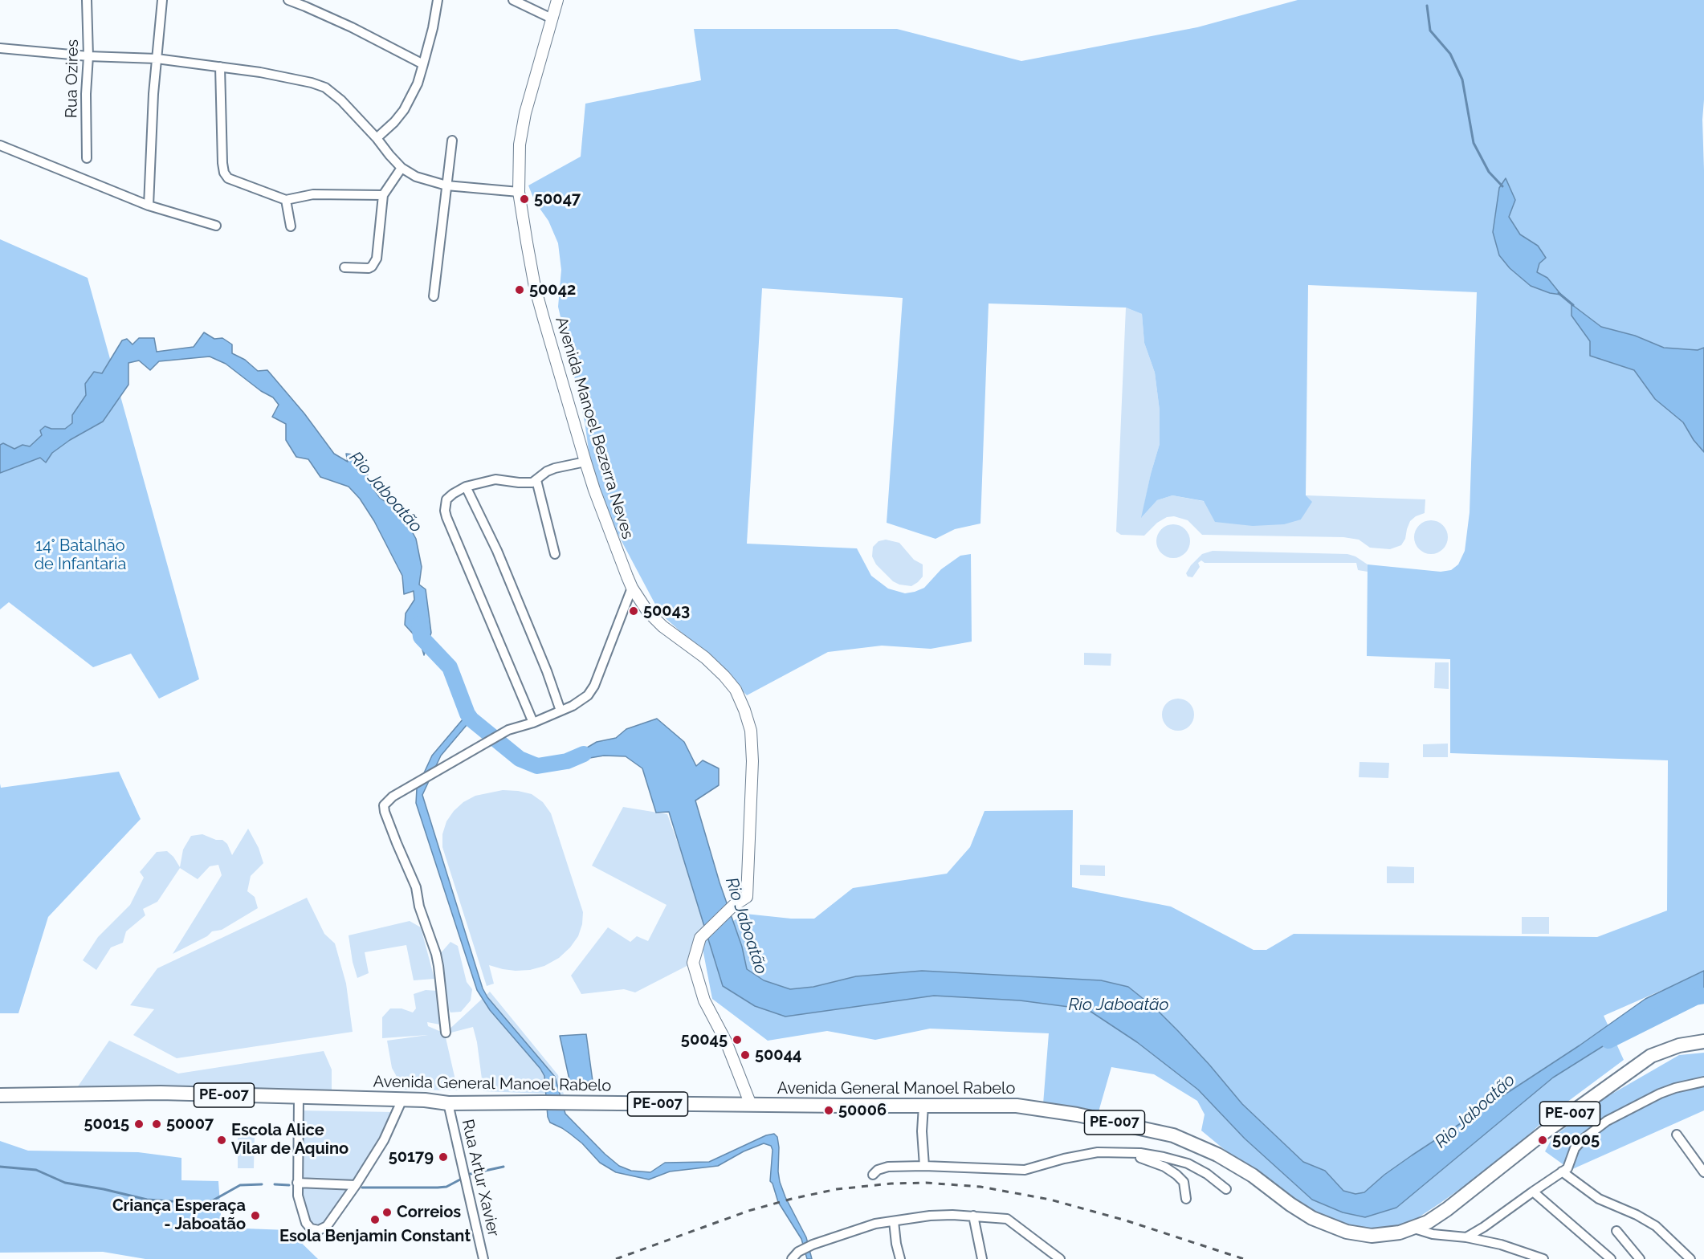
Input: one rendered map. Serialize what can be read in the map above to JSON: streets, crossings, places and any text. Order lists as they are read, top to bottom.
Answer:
{
  "streets": {
    "main road": ["Avenida General Manoel Rabelo", "PE-007"],
    "street": ["Rua Ozires", "Avenida Manoel Bezerra Neves", "Rua Artur Xavier"]
  },
  "crossings": [
    ["Avenida Manoel Bezerra Neves", "Avenida General Manoel Rabelo"],
    ["Avenida General Manoel Rabelo", "Rua Artur Xavier"]
  ],
  "water": ["Rio Jaboatão"],
  "parks": ["14° Batalhão de Infantaria"],
  "places": [
    "50047",
    "50042",
    "50043",
    "50045",
    "50044",
    "50006",
    "50015",
    "50007",
    "Escola Alice Vilar de Aquino",
    "50005",
    "50179",
    "Correios",
    "Criança Esperaça - Jaboatão",
    "Esola Benjamin Constant"
  ]
}
